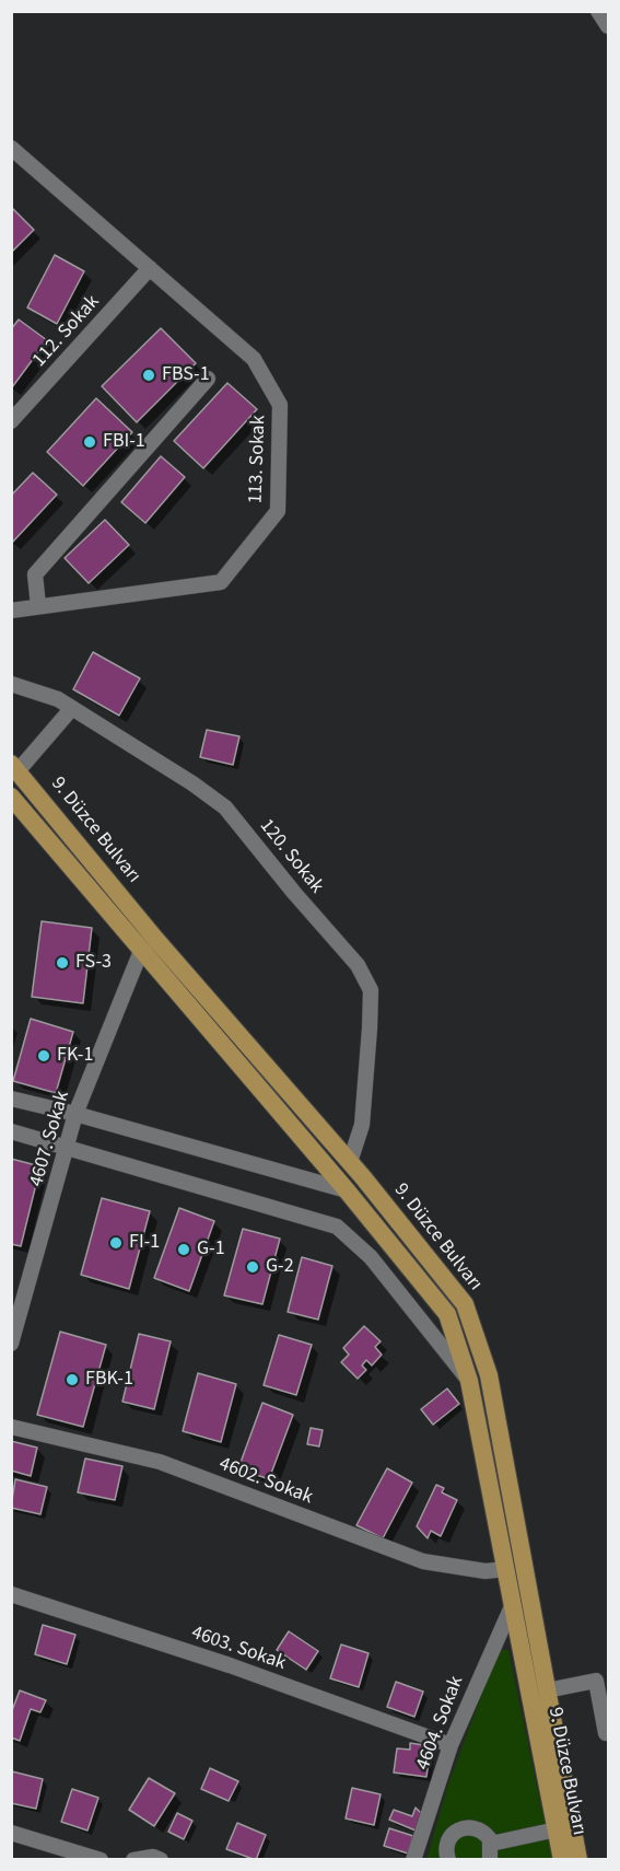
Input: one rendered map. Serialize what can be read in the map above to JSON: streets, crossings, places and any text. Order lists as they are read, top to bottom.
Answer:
{
  "streets": {
    "main road": ["9. Düzce Bulvarı"],
    "street": [
      "112. Sokak",
      "113. Sokak",
      "120. Sokak",
      "4607. Sokak",
      "4602. Sokak",
      "4603. Sokak",
      "4604. Sokak"
    ]
  },
  "crossings": [
    ["112. Sokak", "113. Sokak"],
    ["9. Düzce Bulvarı", "120. Sokak"],
    ["9. Düzce Bulvarı", "4607. Sokak"],
    ["9. Düzce Bulvarı", "4602. Sokak"],
    ["9. Düzce Bulvarı", "4604. Sokak"],
    ["4603. Sokak", "4604. Sokak"]
  ],
  "places": [
    "FBS-1",
    "FBI-1",
    "FS-3",
    "FK-1",
    "FI-1",
    "G-1",
    "G-2",
    "FBK-1"
  ]
}
